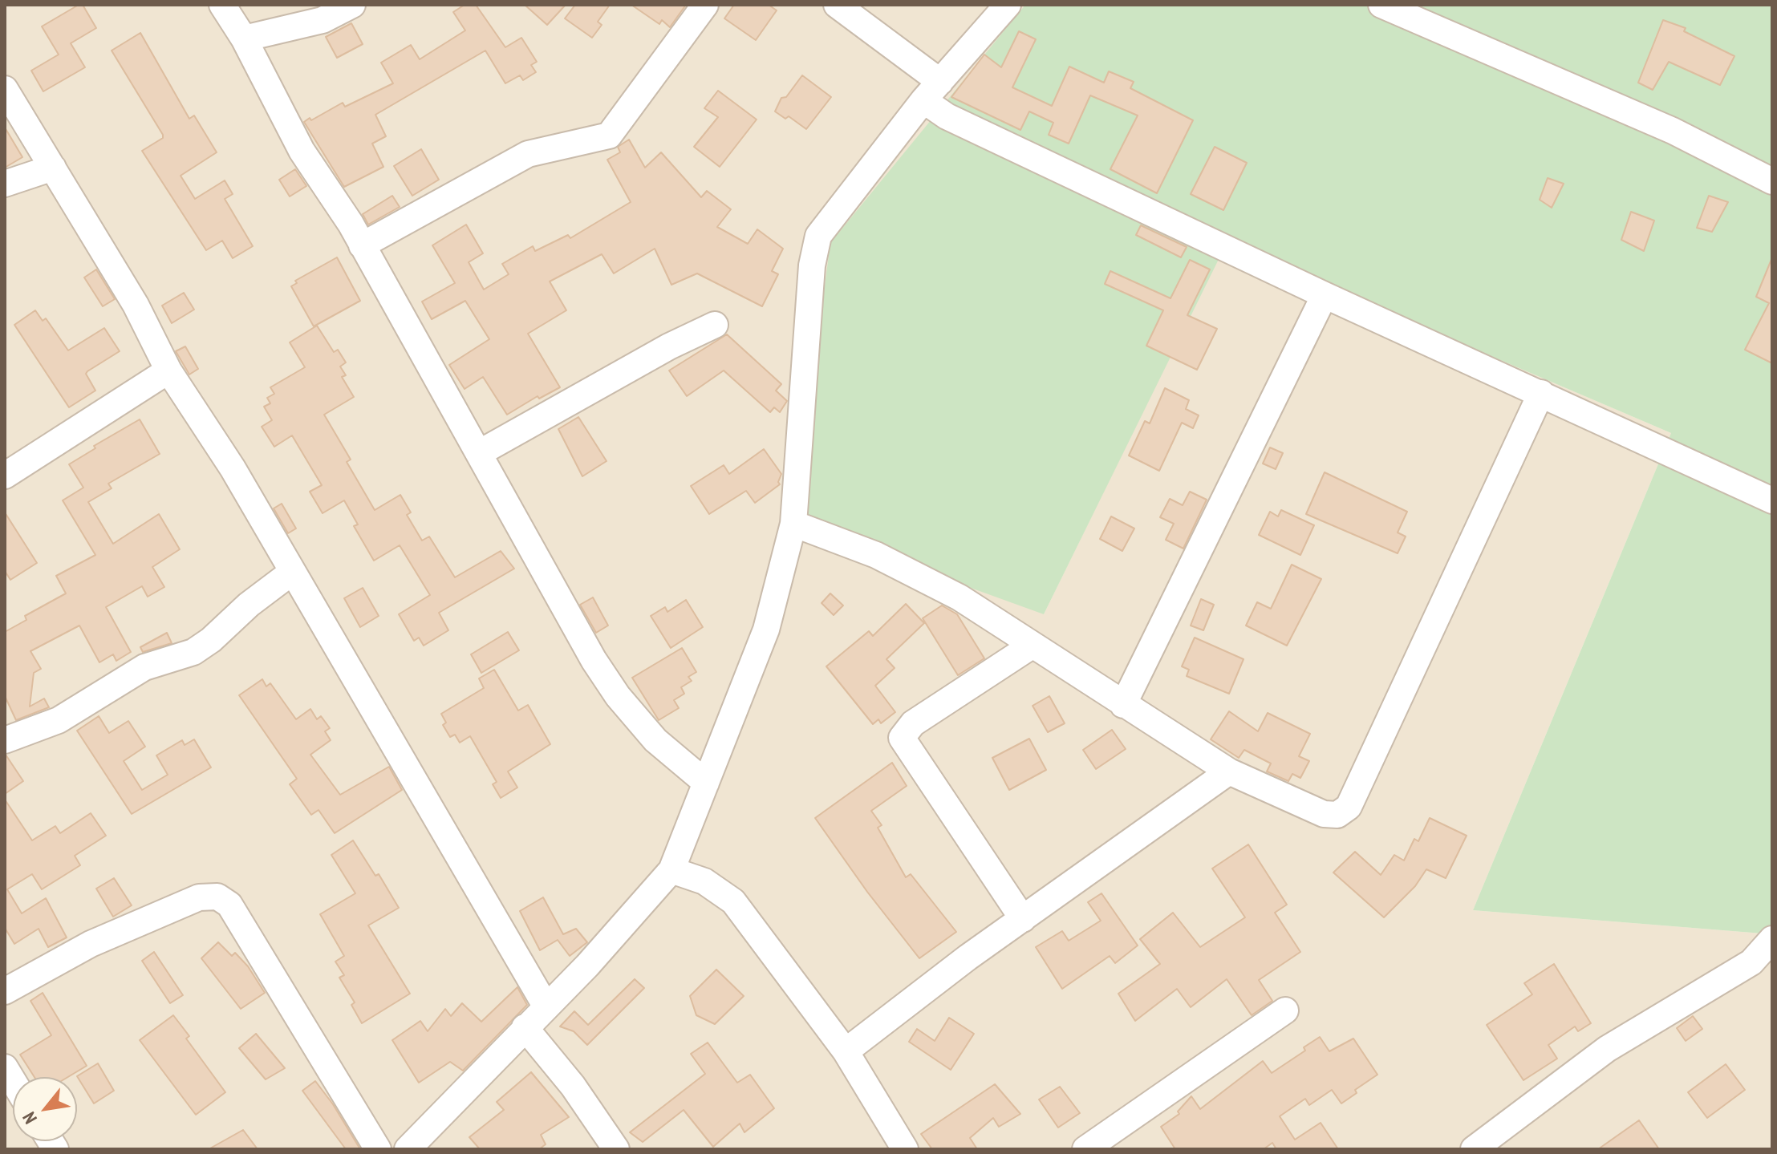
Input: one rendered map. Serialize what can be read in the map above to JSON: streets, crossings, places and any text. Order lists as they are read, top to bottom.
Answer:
{
  "north": "bottom left"
}
